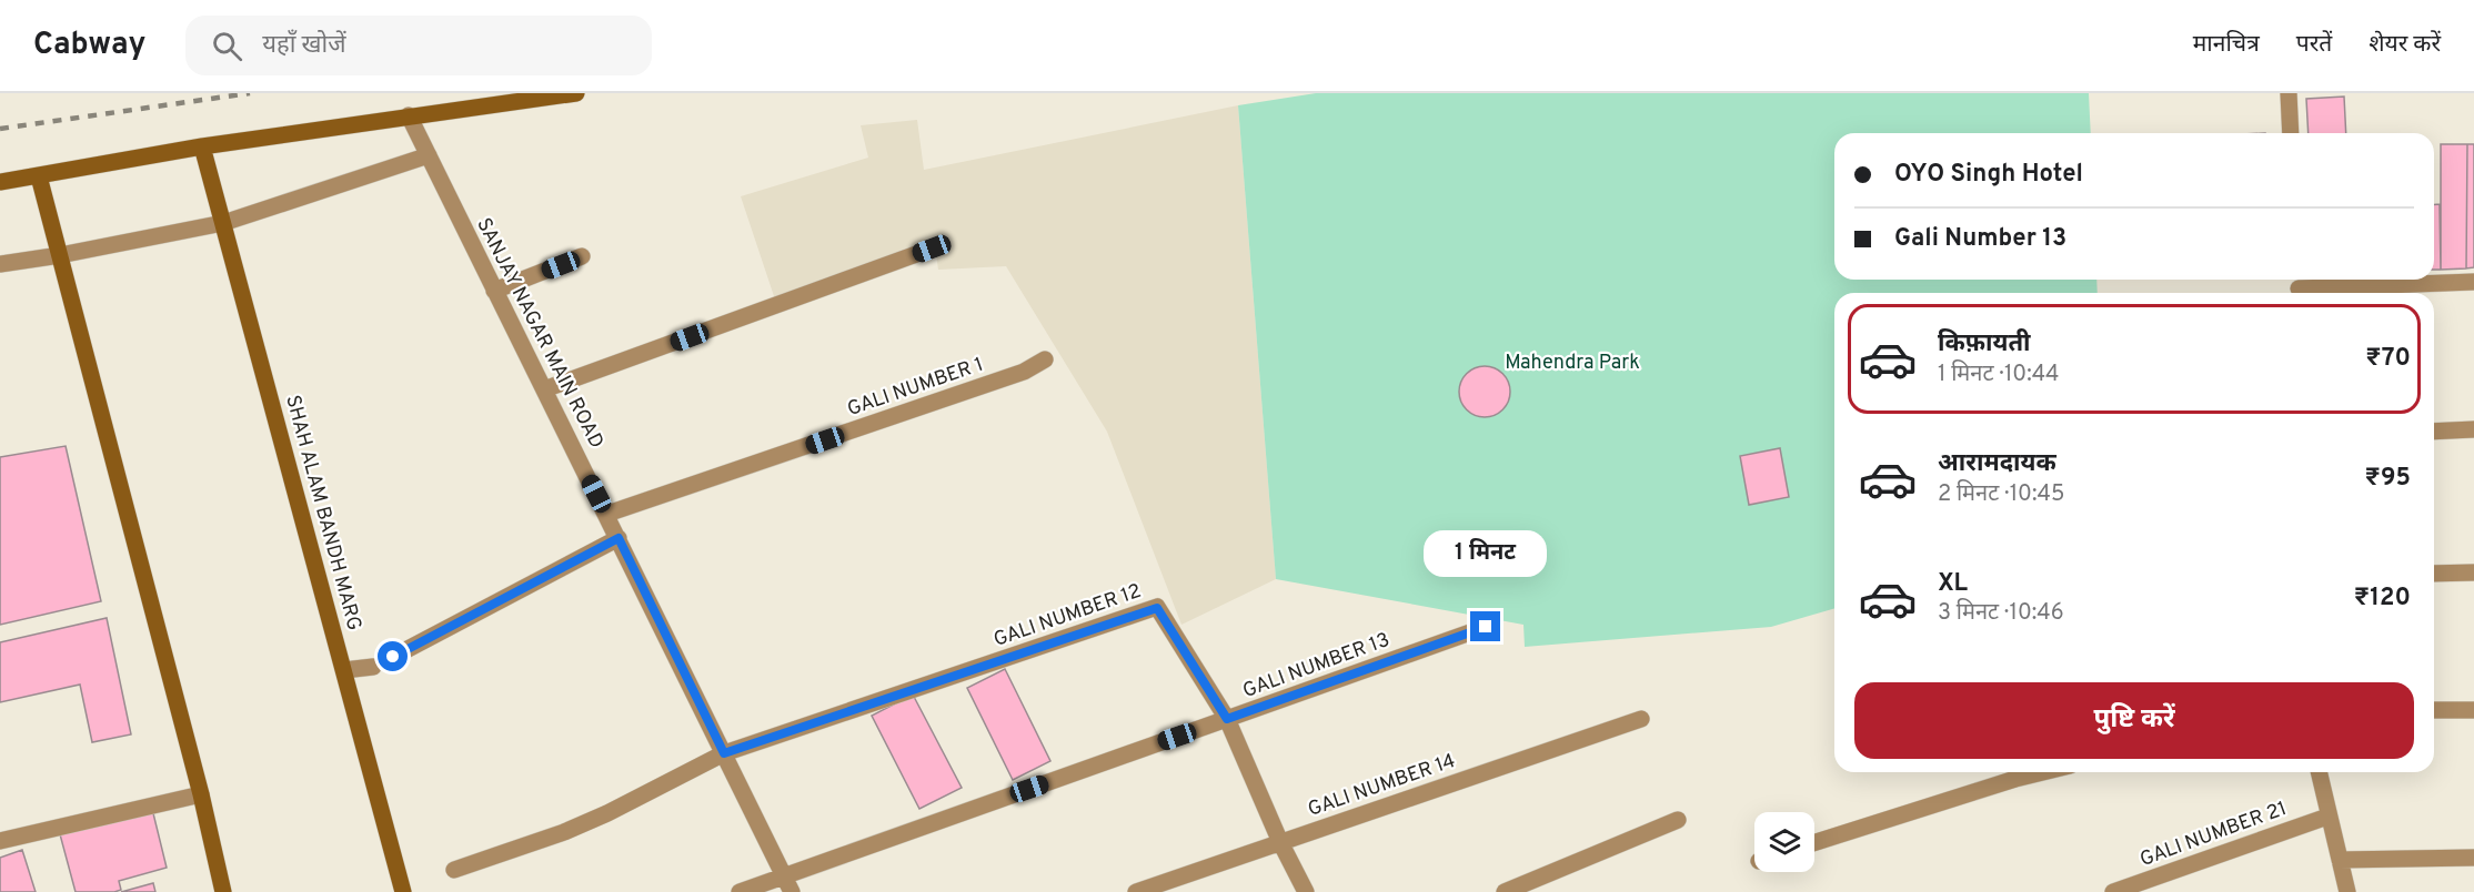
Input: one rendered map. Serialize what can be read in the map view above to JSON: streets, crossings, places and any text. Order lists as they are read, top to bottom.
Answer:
{
  "streets": {
    "street": [
      "SANJAY NAGAR MAIN ROAD",
      "GALI NUMBER 1",
      "SHAH ALAM BANDH MARG",
      "GALI NUMBER 12",
      "GALI NUMBER 13",
      "GALI NUMBER 14",
      "GALI NUMBER 21"
    ]
  },
  "crossings": [
    ["SANJAY NAGAR MAIN ROAD", "GALI NUMBER 1"],
    ["SANJAY NAGAR MAIN ROAD", "GALI NUMBER 12"],
    ["SANJAY NAGAR MAIN ROAD", "GALI NUMBER 13"],
    ["GALI NUMBER 12", "GALI NUMBER 13"],
    ["GALI NUMBER 12", "GALI NUMBER 14"]
  ],
  "parks": ["Mahendra Park"],
  "page": {
    "header": "Cabway",
    "search": "यहाँ खोजें",
    "nav": ["मानचित्र", "परतें", "शेयर करें"],
    "banner": ["OYO Singh Hotel", "Gali Number 13"],
    "list": [
      {
        "name": "किफ़ायती",
        "note": "1 मिनट · 10:44",
        "value": "₹70"
      },
      {
        "name": "आरामदायक",
        "note": "2 मिनट · 10:45",
        "value": "₹95"
      },
      {
        "name": "XL",
        "note": "3 मिनट · 10:46",
        "value": "₹120"
      }
    ],
    "bubble": "1 मिनट",
    "buttons": "पुष्टि करें"
  }
}
